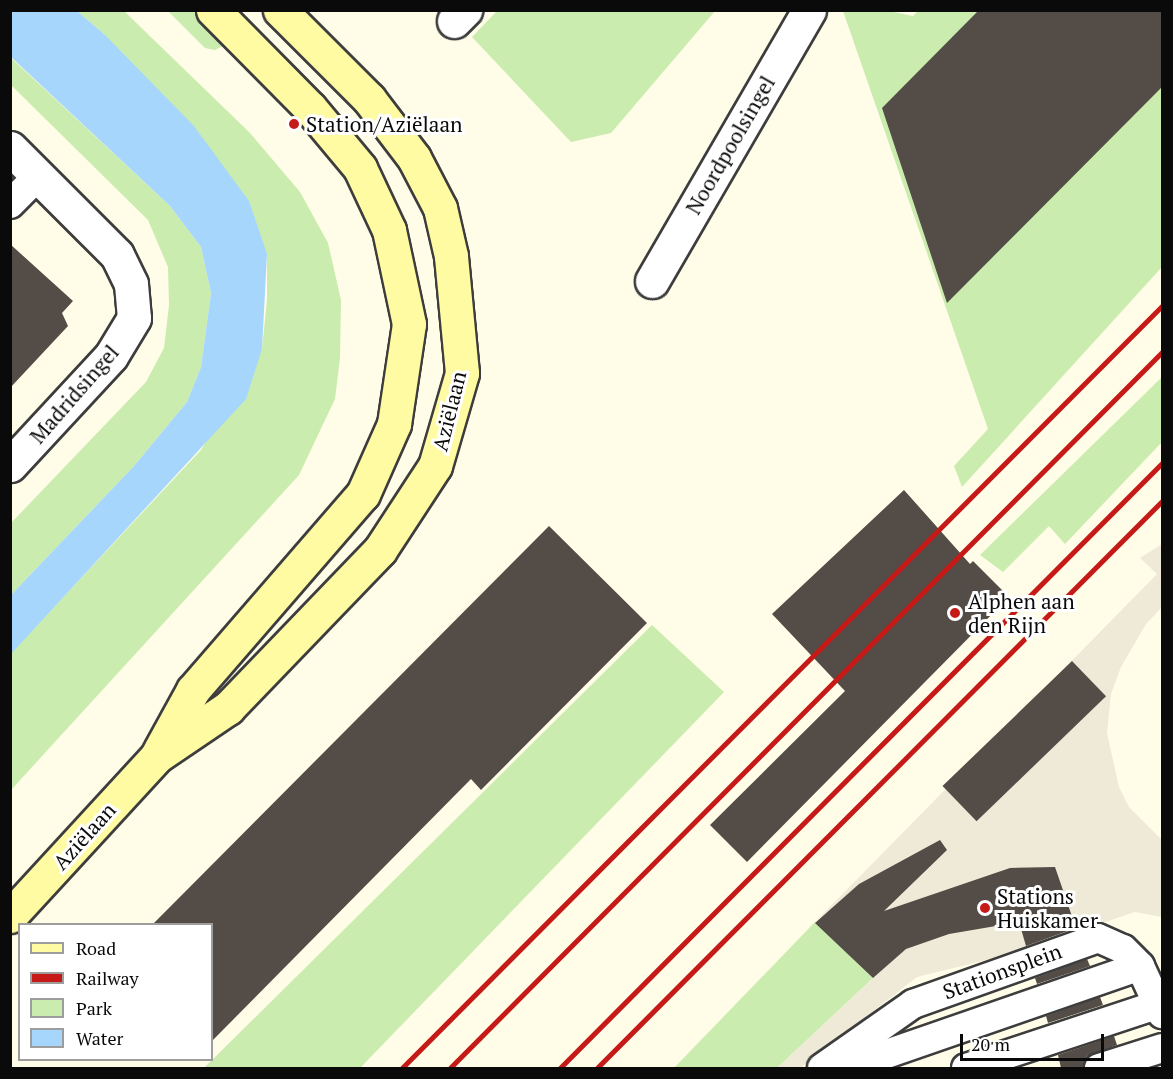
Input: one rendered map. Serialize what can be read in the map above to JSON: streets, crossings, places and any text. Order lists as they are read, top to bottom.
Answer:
{
  "streets": {
    "street": ["Noordpoolsingel", "Madridsingel", "Aziëlaan"],
    "lane": ["Stationsplein"]
  },
  "places": ["Station/Aziëlaan", "Alphen aan den Rijn", "Stations Huiskamer"],
  "legend": [
    "Road",
    "Railway",
    "Park",
    "Water"
  ],
  "scale_bar": "20 m"
}
